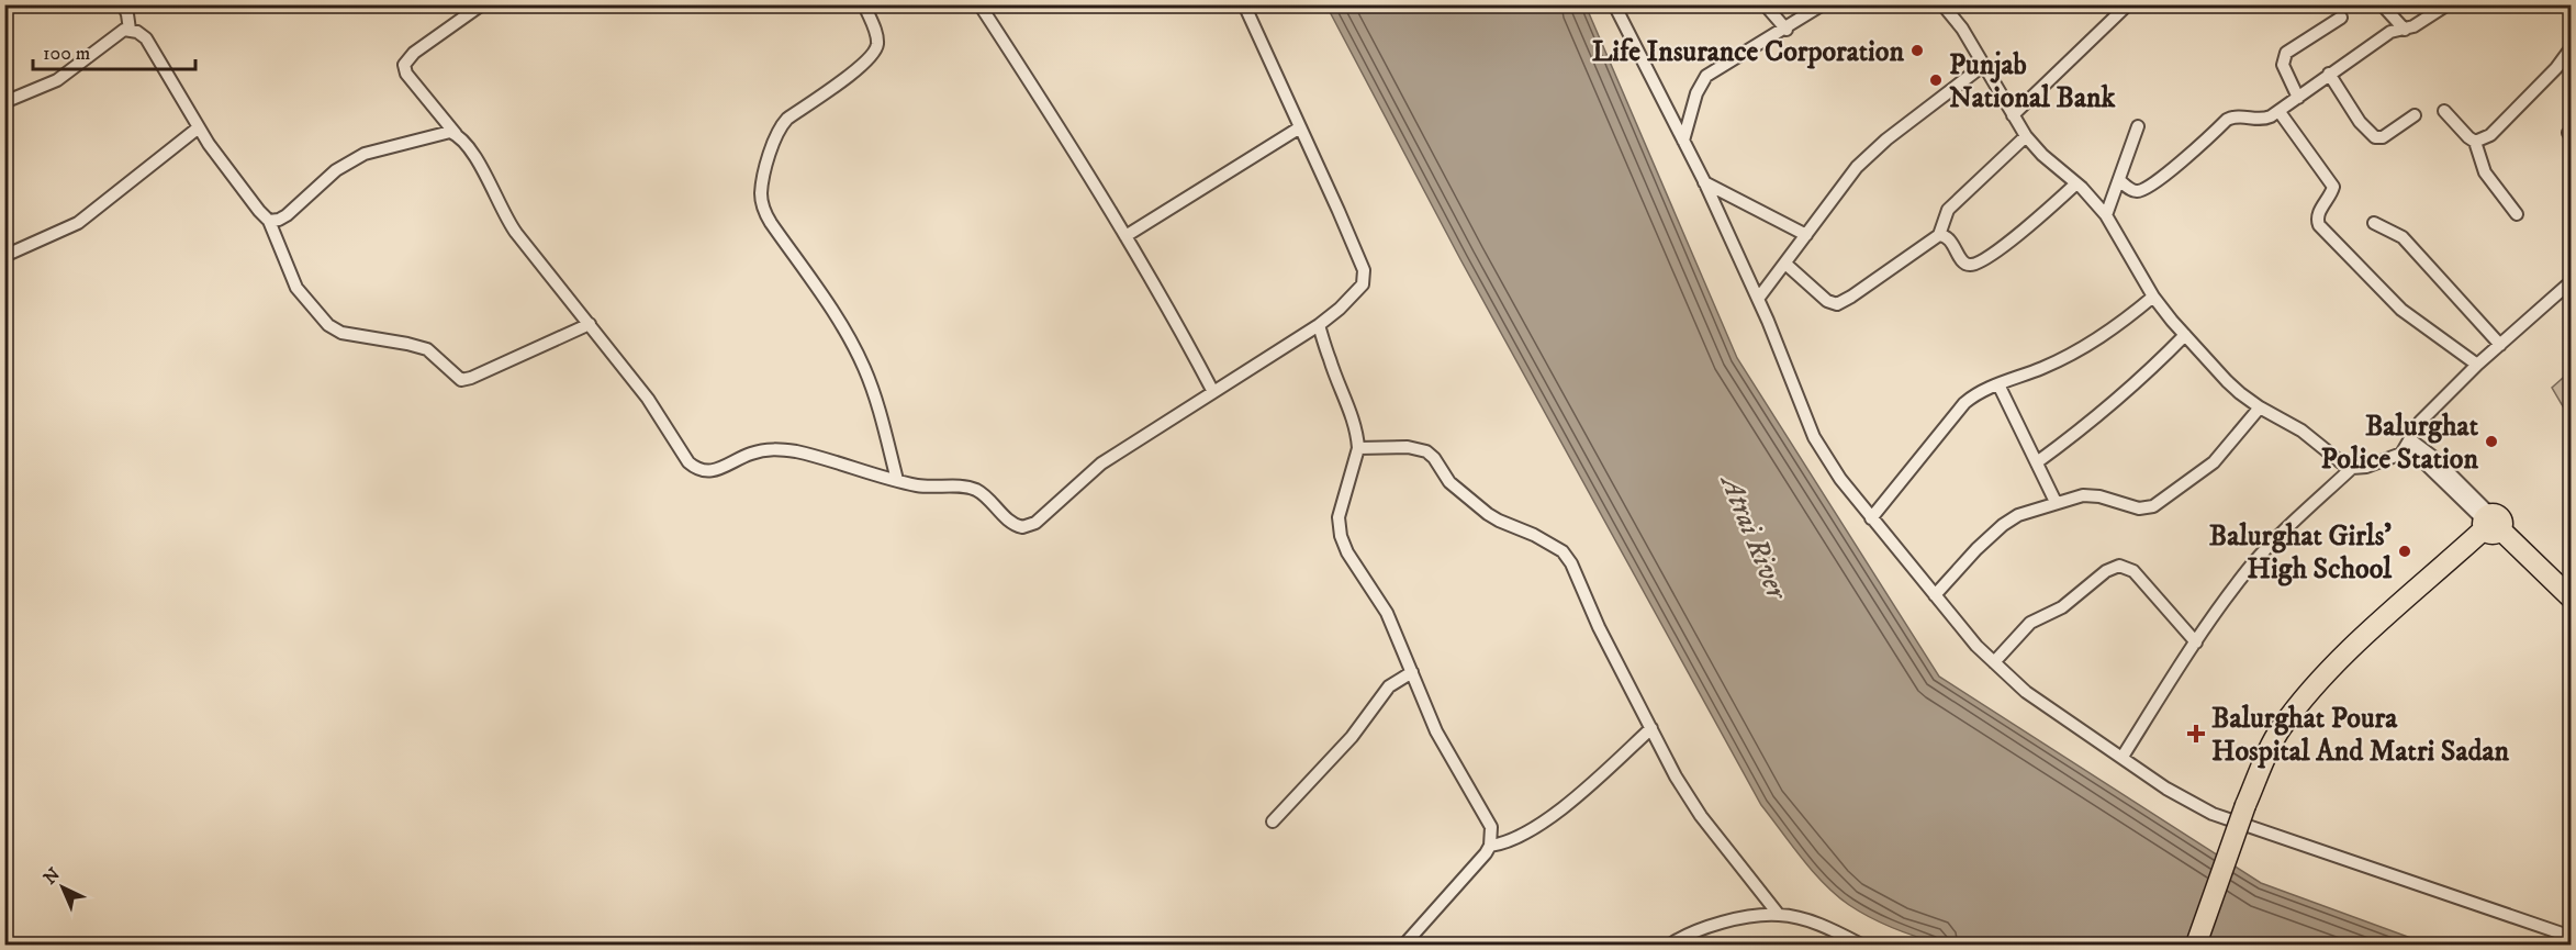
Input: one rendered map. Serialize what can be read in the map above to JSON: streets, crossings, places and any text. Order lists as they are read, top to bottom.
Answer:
{
  "water": ["Atrai River"],
  "places": {
    "other": [
      "Life Insurance Corporation",
      "Punjab National Bank",
      "Balurghat Police Station",
      "Balurghat Girls' High School"
    ],
    "health": ["Balurghat Poura Hospital And Matri Sadan"]
  },
  "scale_bar": "100 m",
  "north": "top left"
}
